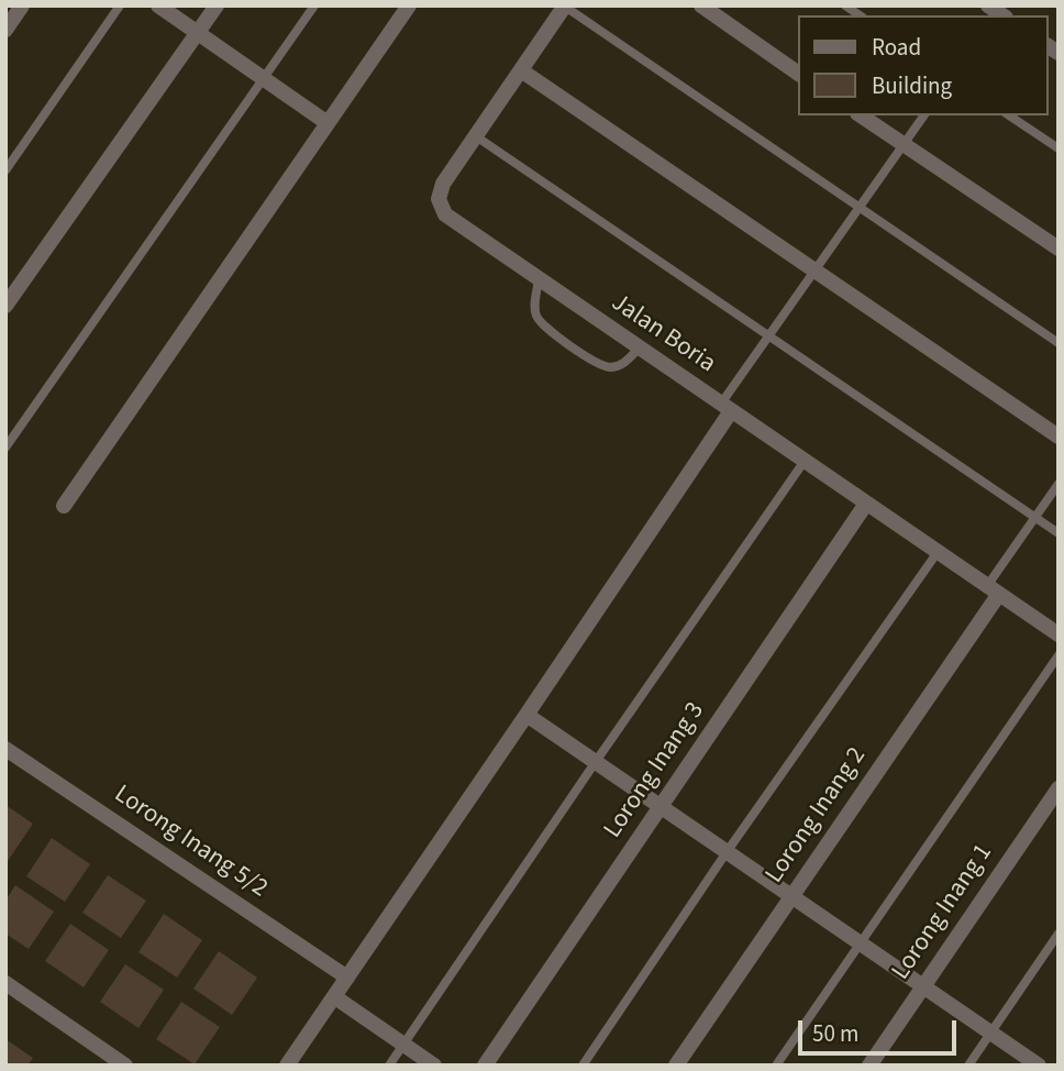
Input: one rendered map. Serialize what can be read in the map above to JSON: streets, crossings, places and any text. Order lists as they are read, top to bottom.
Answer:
{
  "streets": {
    "street": [
      "Jalan Boria",
      "Lorong Inang 3",
      "Lorong Inang 2",
      "Lorong Inang 5/2",
      "Lorong Inang 1"
    ]
  },
  "crossings": [
    ["Jalan Boria", "Lorong Inang 3"],
    ["Jalan Boria", "Lorong Inang 2"]
  ],
  "legend": ["Road", "Building"],
  "scale_bar": "50 m"
}
